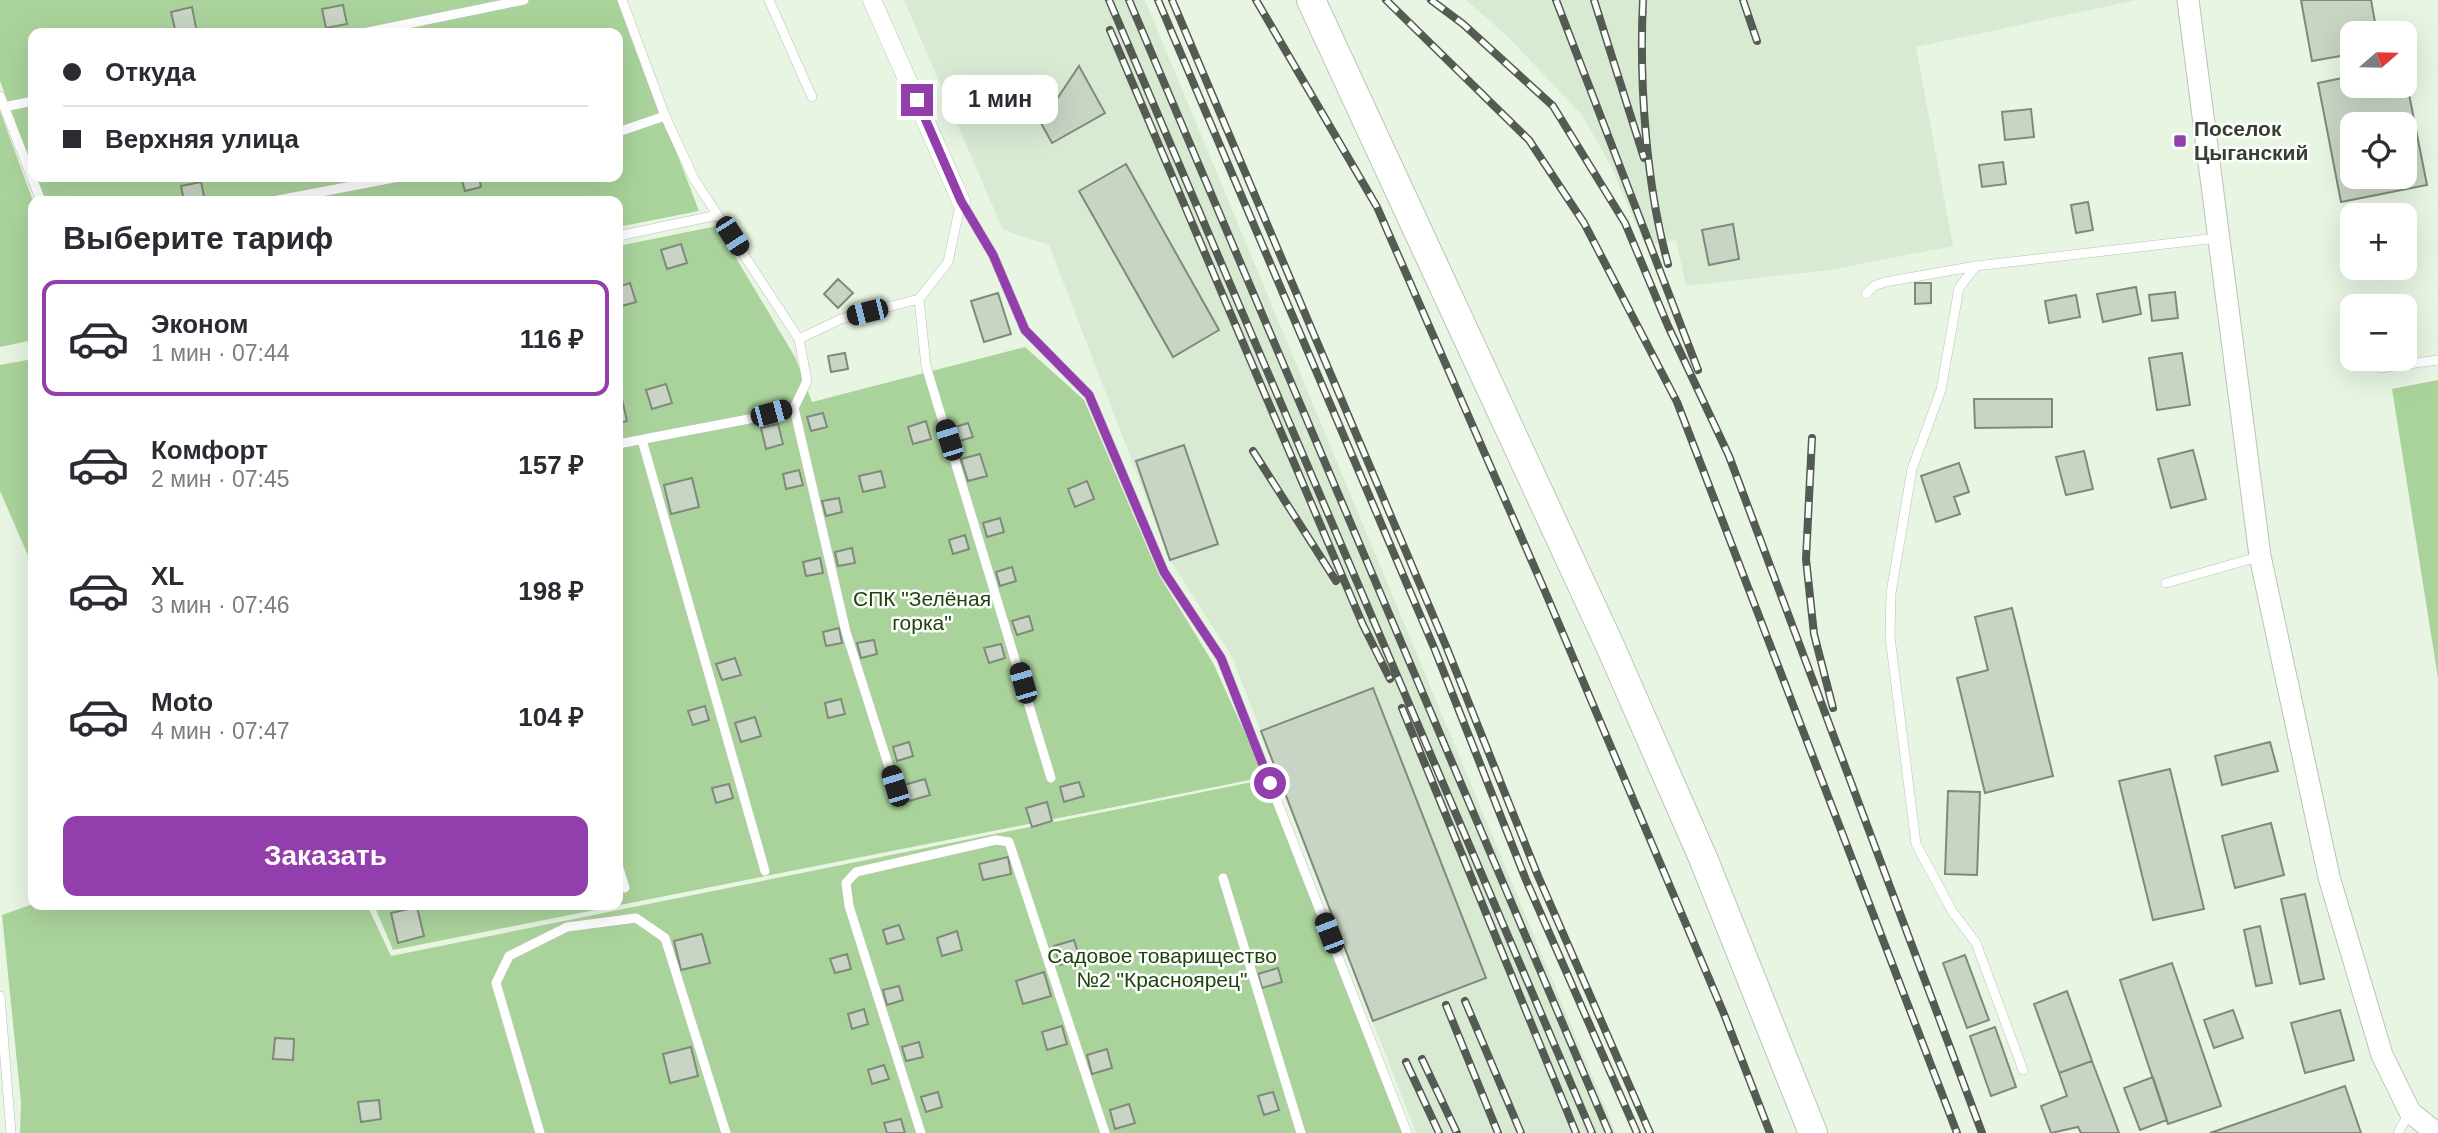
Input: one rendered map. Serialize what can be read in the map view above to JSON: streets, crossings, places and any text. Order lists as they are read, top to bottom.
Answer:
{
  "parks": ["СПК \"Зелёная горка\"", "Садовое товарищество №2 \"Красноярец\""],
  "places": {
    "transit": ["Поселок Цыганский"]
  },
  "north": "right",
  "page": {
    "map_buttons": ["+", "−"],
    "banner": ["Откуда", "Верхняя улица"],
    "bubble": "1 мин",
    "heading": "Выберите тариф",
    "list": [
      {
        "name": "Эконом",
        "note": "1 мин · 07:44",
        "value": "116 ₽"
      },
      {
        "name": "Комфорт",
        "note": "2 мин · 07:45",
        "value": "157 ₽"
      },
      {
        "name": "XL",
        "note": "3 мин · 07:46",
        "value": "198 ₽"
      },
      {
        "name": "Moto",
        "note": "4 мин · 07:47",
        "value": "104 ₽"
      }
    ],
    "buttons": "Заказать"
  }
}
